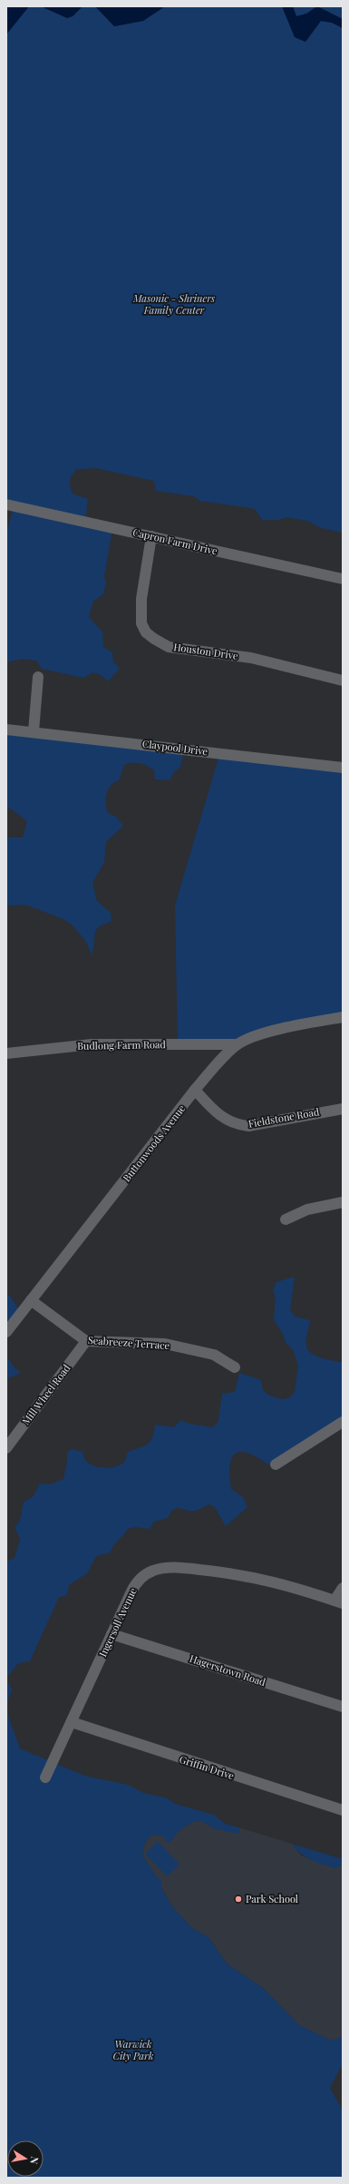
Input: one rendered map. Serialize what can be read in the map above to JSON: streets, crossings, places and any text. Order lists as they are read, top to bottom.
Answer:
{
  "streets": {
    "street": [
      "Capron Farm Drive",
      "Houston Drive",
      "Claypool Drive",
      "Budlong Farm Road",
      "Fieldstone Road",
      "Buttonwoods Avenue",
      "Seabreeze Terrace",
      "Mill Wheel Road",
      "Ingersoll Avenue",
      "Hagerstown Road",
      "Griffin Drive"
    ]
  },
  "crossings": [
    ["Capron Farm Drive", "Houston Drive"],
    ["Budlong Farm Road", "Buttonwoods Avenue"],
    ["Fieldstone Road", "Buttonwoods Avenue"],
    ["Buttonwoods Avenue", "Seabreeze Terrace"],
    ["Seabreeze Terrace", "Mill Wheel Road"],
    ["Ingersoll Avenue", "Hagerstown Road"],
    ["Ingersoll Avenue", "Griffin Drive"]
  ],
  "parks": ["Masonic - Shriners Family Center", "Warwick City Park"],
  "places": ["Park School"],
  "north": "right"
}
